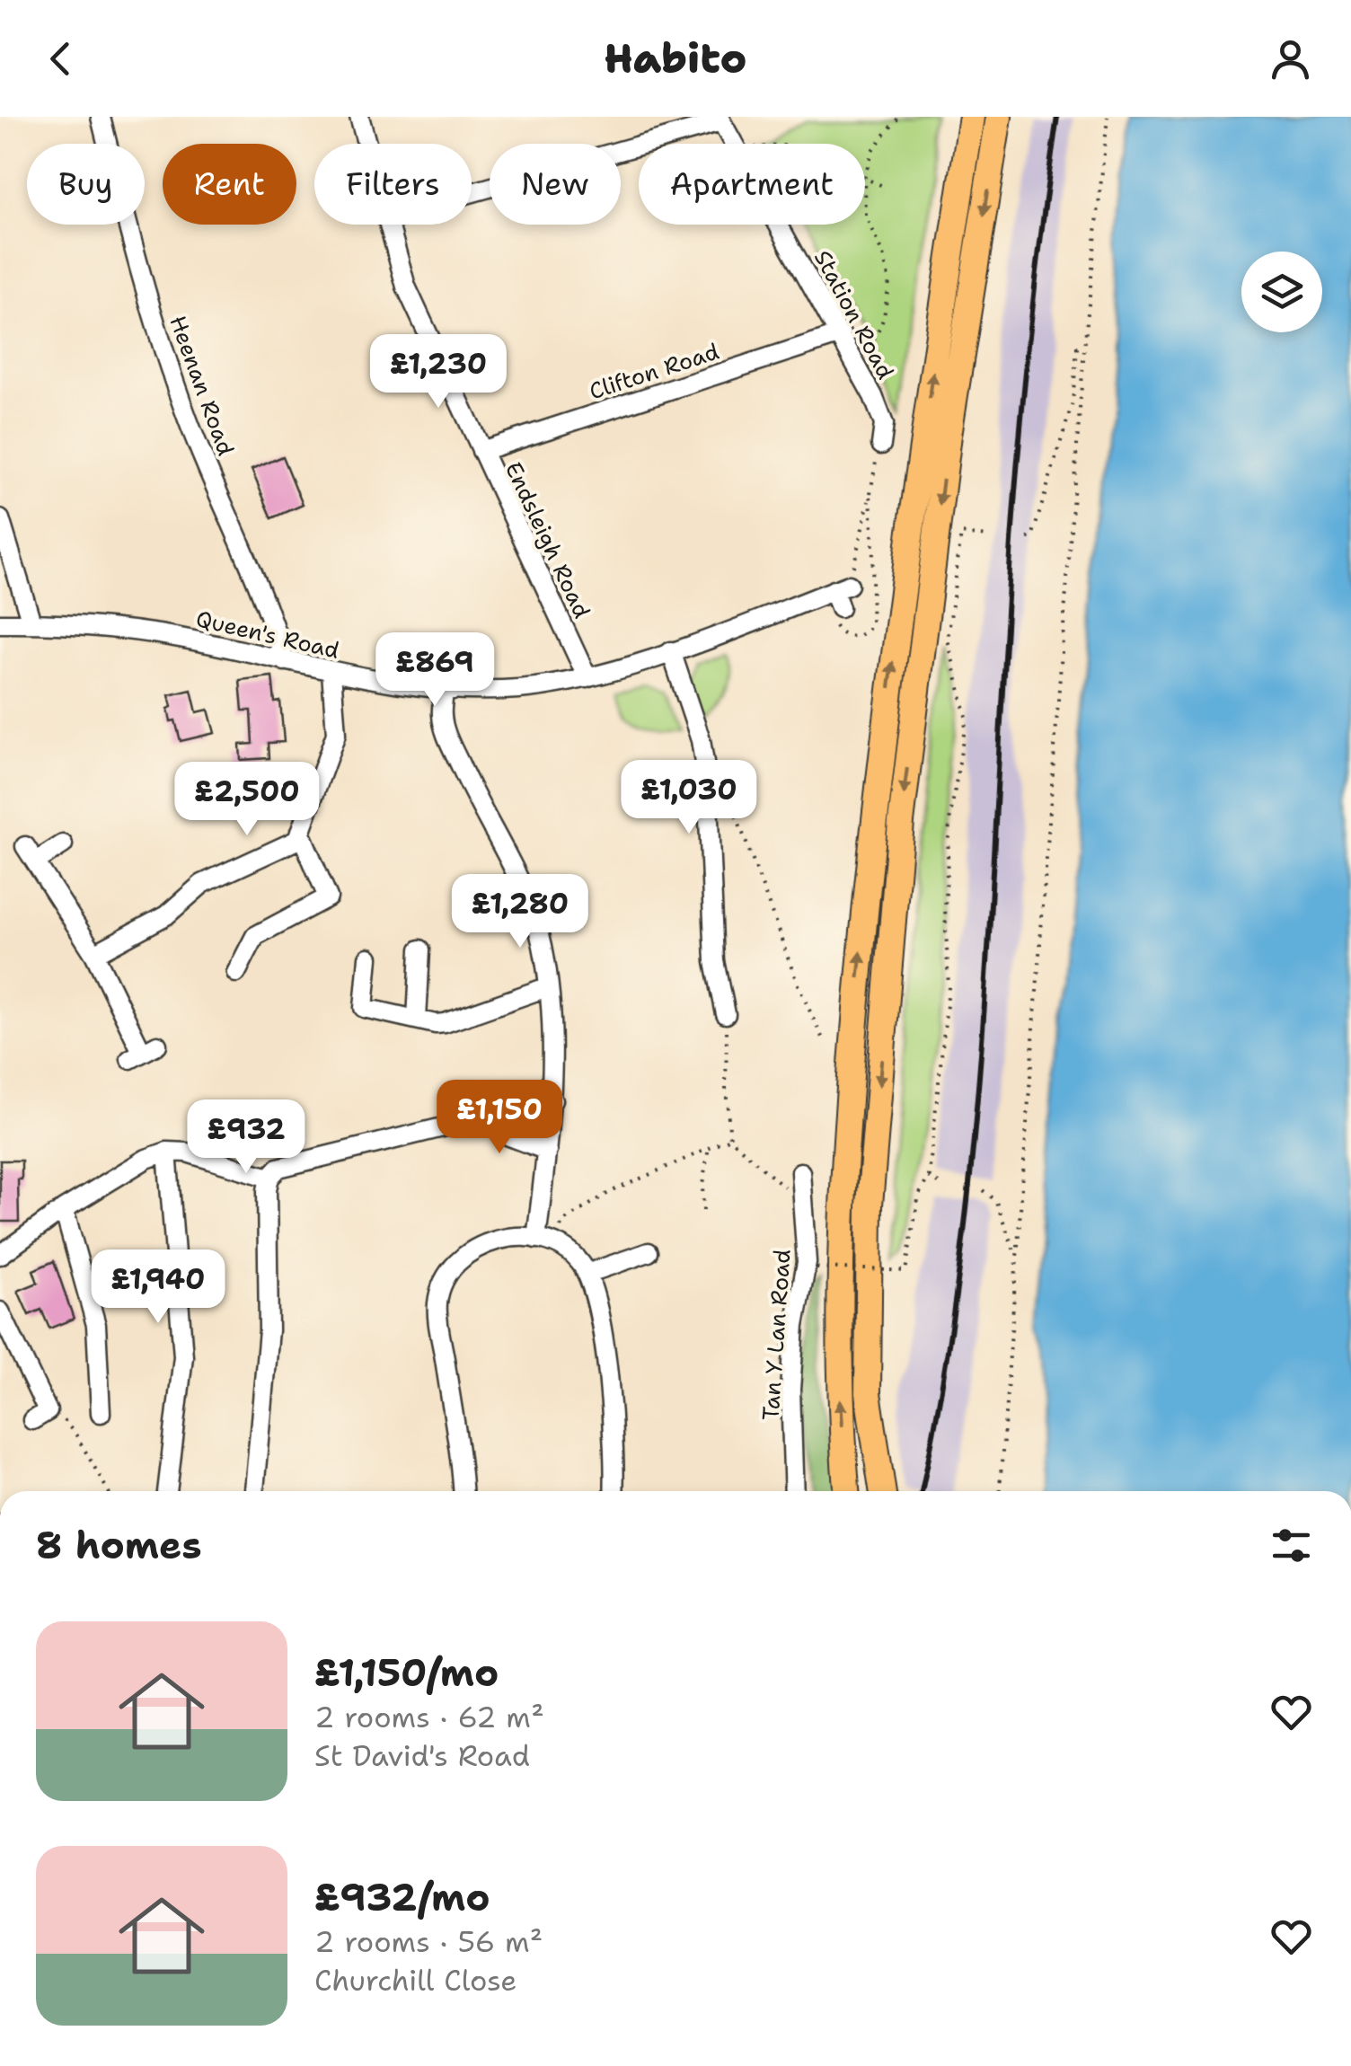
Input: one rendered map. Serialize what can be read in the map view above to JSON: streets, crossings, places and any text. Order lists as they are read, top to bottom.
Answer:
{
  "streets": {
    "street": [
      "Station Road",
      "Clifton Road",
      "Heenan Road",
      "Endsleigh Road",
      "Queen's Road",
      "Tan Y Lan Road"
    ]
  },
  "crossings": [
    ["Station Road", "Clifton Road"],
    ["Clifton Road", "Endsleigh Road"],
    ["Heenan Road", "Queen's Road"],
    ["Endsleigh Road", "Queen's Road"]
  ],
  "page": {
    "header": "Habito",
    "chip": [
      "Buy",
      "Rent",
      "Filters",
      "New",
      "Apartment"
    ],
    "price": [
      "£1,230",
      "£869",
      "£1,030",
      "£2,500",
      "£1,280",
      "£1,150",
      "£932",
      "£1,940"
    ],
    "heading": "8 homes",
    "list": [
      {
        "name": "£1,150/mo",
        "note": "2 rooms · 62 m² · St David's Road"
      },
      {
        "name": "£932/mo",
        "note": "2 rooms · 56 m² · Churchill Close"
      }
    ]
  }
}
